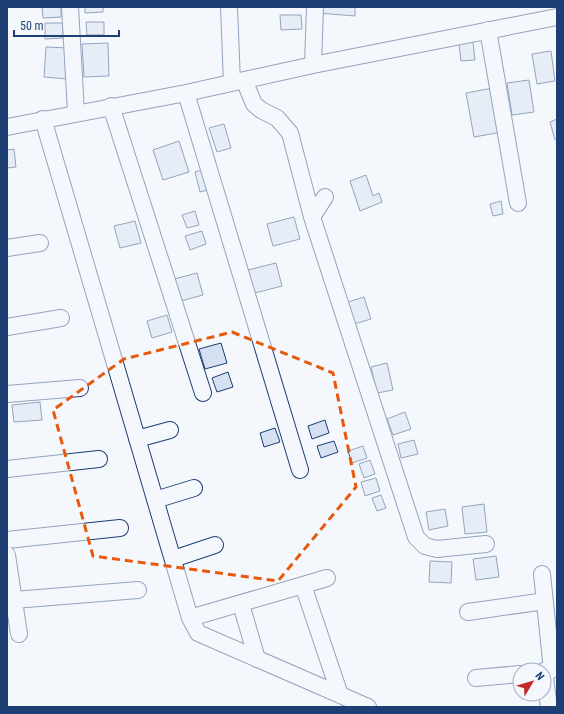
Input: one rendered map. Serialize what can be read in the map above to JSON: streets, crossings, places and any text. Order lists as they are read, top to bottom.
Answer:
{
  "scale_bar": "50 m",
  "north": "top right"
}
